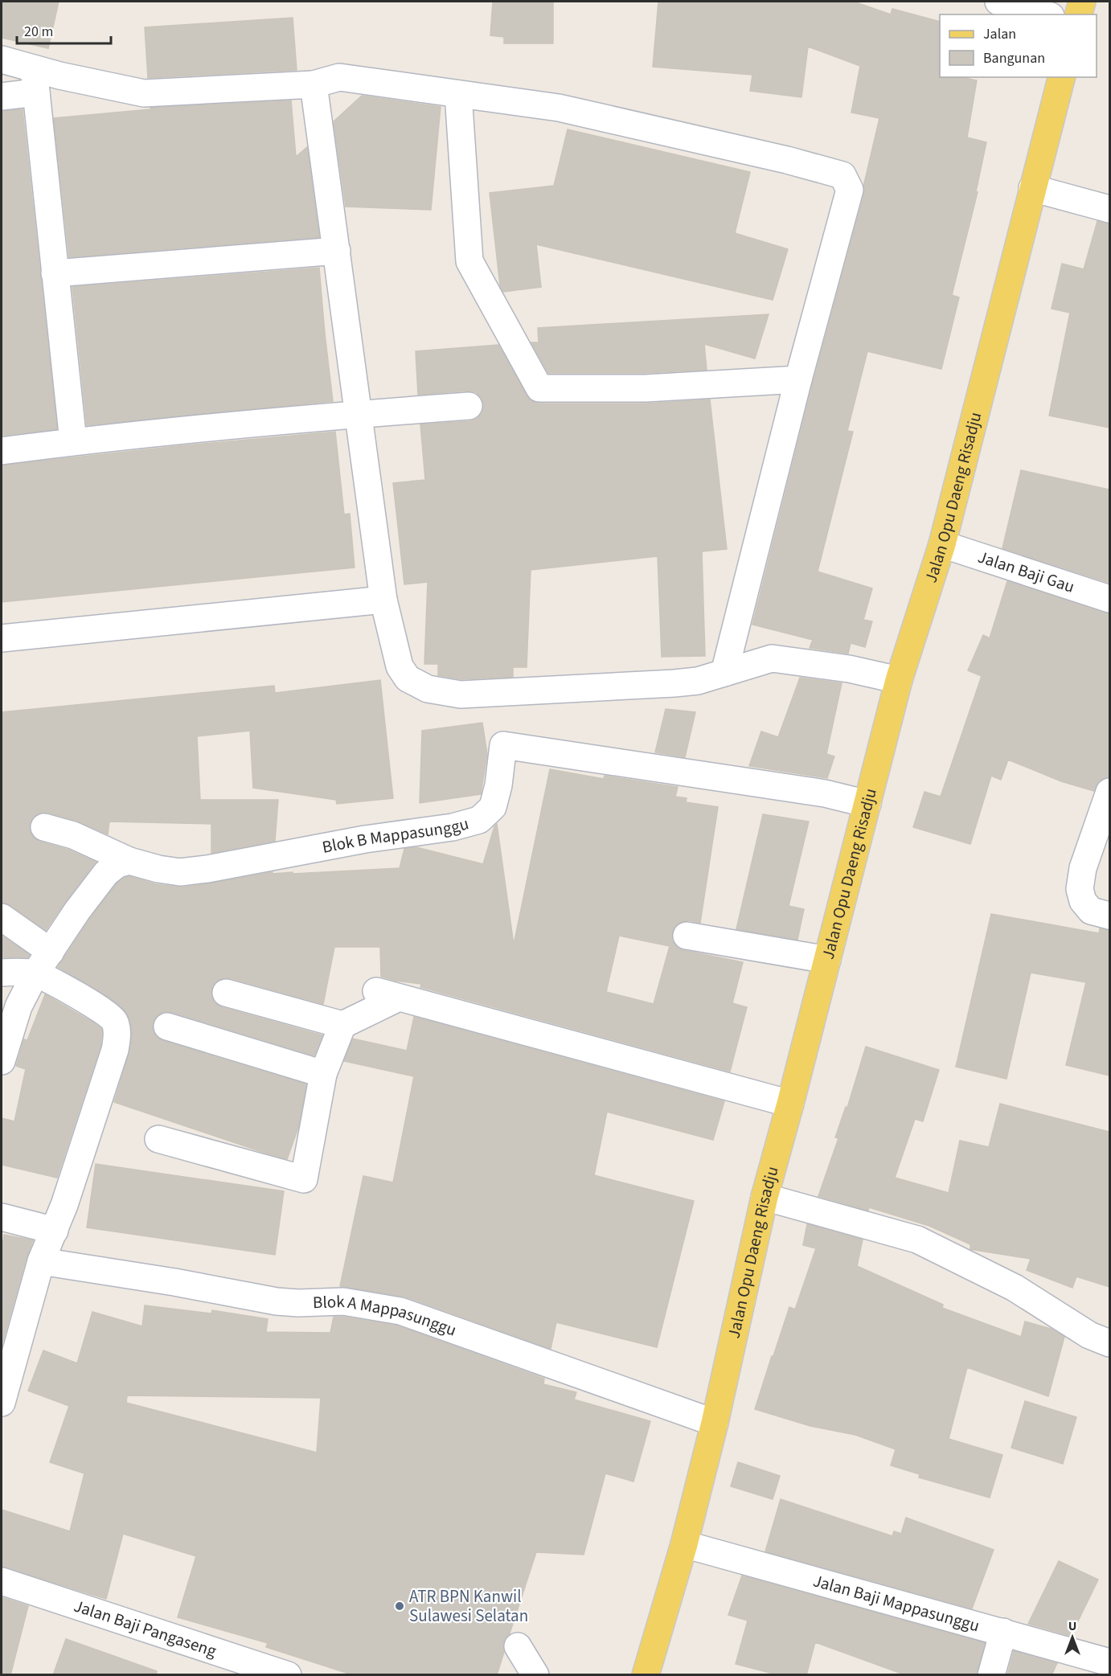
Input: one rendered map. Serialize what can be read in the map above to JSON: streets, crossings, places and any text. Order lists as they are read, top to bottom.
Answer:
{
  "streets": {
    "main road": ["Jalan Opu Daeng Risadju"],
    "street": [
      "Jalan Baji Gau",
      "Blok B Mappasunggu",
      "Blok A Mappasunggu",
      "Jalan Baji Mappasunggu",
      "Jalan Baji Pangaseng"
    ]
  },
  "crossings": [
    ["Jalan Opu Daeng Risadju", "Jalan Baji Gau"],
    ["Jalan Opu Daeng Risadju", "Blok B Mappasunggu"],
    ["Jalan Opu Daeng Risadju", "Blok A Mappasunggu"],
    ["Jalan Opu Daeng Risadju", "Jalan Baji Mappasunggu"]
  ],
  "places": ["ATR BPN Kanwil Sulawesi Selatan"],
  "legend": ["Jalan", "Bangunan"],
  "scale_bar": "20 m",
  "north": "top"
}
